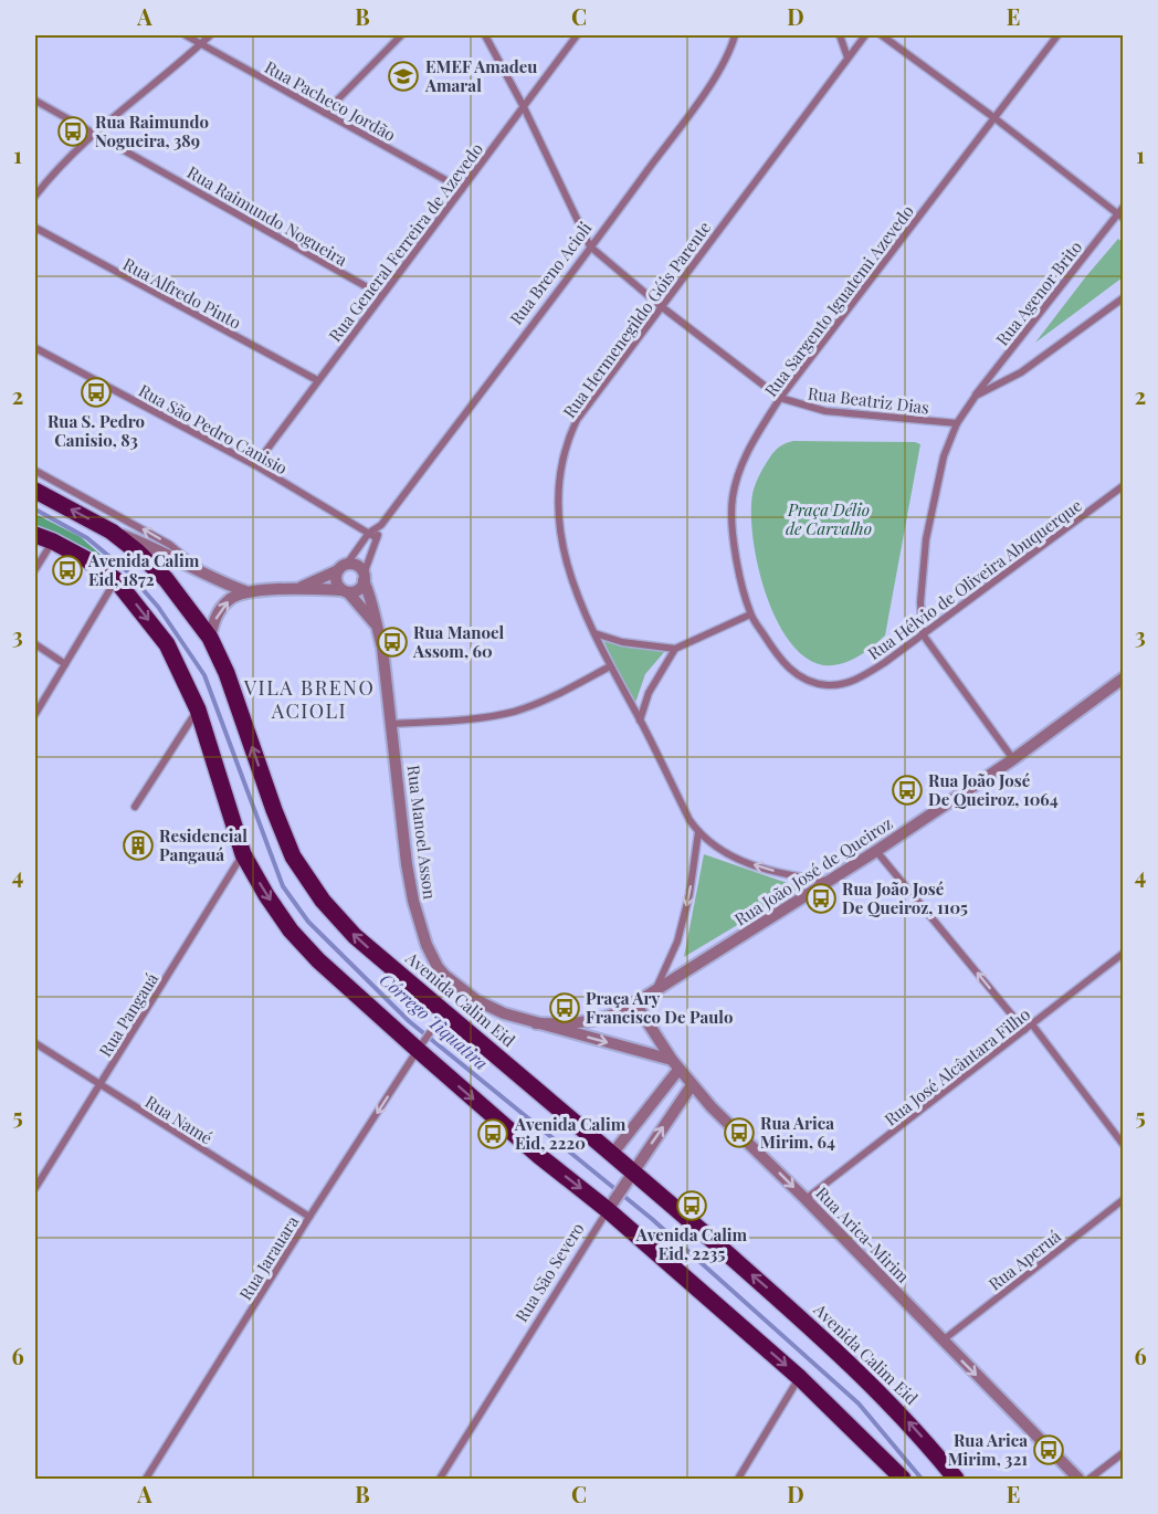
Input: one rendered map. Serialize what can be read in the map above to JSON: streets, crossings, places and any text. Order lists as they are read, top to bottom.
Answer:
{
  "streets": {
    "main road": ["Avenida Calim Eid"],
    "street": [
      "Rua Pacheco Jordão",
      "Rua Raimundo Nogueira",
      "Rua General Ferreira de Azevedo",
      "Rua Breno Acioli",
      "Rua Alfredo Pinto",
      "Rua Agenor Brito",
      "Rua Sargento Iguatemi Azevedo",
      "Rua Hermenegildo Góis Parente",
      "Rua Beatriz Dias",
      "Rua São Pedro Canisio",
      "Rua Hélvio de Oliveira Abuquerque",
      "Rua Manoel Asson",
      "Rua João José de Queiroz",
      "Rua Pangauá",
      "Rua José Alcântara Filho",
      "Rua Namé",
      "Rua Arica-Mirim",
      "Rua Jarauara",
      "Rua Aperuá",
      "Rua São Severo"
    ]
  },
  "crossings": [
    ["Rua Pacheco Jordão", "Rua General Ferreira de Azevedo"],
    ["Rua Raimundo Nogueira", "Rua General Ferreira de Azevedo"],
    ["Rua General Ferreira de Azevedo", "Rua Alfredo Pinto"],
    ["Rua General Ferreira de Azevedo", "Rua Beatriz Dias"],
    ["Rua General Ferreira de Azevedo", "Rua São Pedro Canisio"],
    ["Rua Breno Acioli", "Rua Beatriz Dias"],
    ["Rua Breno Acioli", "Rua São Pedro Canisio"],
    ["Rua Breno Acioli", "Rua Manoel Asson"],
    ["Rua Agenor Brito", "Rua Beatriz Dias"],
    ["Rua Sargento Iguatemi Azevedo", "Rua Beatriz Dias"],
    ["Rua Sargento Iguatemi Azevedo", "Rua Hélvio de Oliveira Abuquerque"],
    ["Rua Hermenegildo Góis Parente", "Rua Beatriz Dias"],
    ["Rua Hermenegildo Góis Parente", "Rua João José de Queiroz"],
    ["Rua Manoel Asson", "Rua João José de Queiroz"],
    ["Rua João José de Queiroz", "Rua Arica-Mirim"],
    ["Avenida Calim Eid", "Rua Jarauara"],
    ["Avenida Calim Eid", "Rua São Severo"],
    ["Rua Pangauá", "Rua Namé"],
    ["Rua José Alcântara Filho", "Rua Arica-Mirim"],
    ["Rua Namé", "Rua Jarauara"],
    ["Rua Arica-Mirim", "Rua Aperuá"],
    ["Rua Arica-Mirim", "Rua São Severo"]
  ],
  "one_way": ["Rua Arica-Mirim", "Rua Jarauara"],
  "districts": ["VILA BRENO ACIOLI"],
  "water": ["Córrego Tiquatira"],
  "parks": ["Praça Délio de Carvalho"],
  "places": {
    "school or university": ["EMEF Amadeu Amaral"],
    "bus stop": [
      "Rua Raimundo Nogueira, 389",
      "Rua S. Pedro Canisio, 83",
      "Avenida Calim Eid, 1872",
      "Rua Manoel Assom, 60",
      "Rua João José De Queiroz, 1064",
      "Rua João José De Queiroz, 1105",
      "Praça Ary Francisco De Paulo",
      "Rua Arica Mirim, 64",
      "Avenida Calim Eid, 2220",
      "Avenida Calim Eid, 2235",
      "Rua Arica Mirim, 321"
    ],
    "building": ["Residencial Pangauá"]
  },
  "grid": {
    "columns": [
      "A",
      "B",
      "C",
      "D",
      "E"
    ],
    "rows": [
      "1",
      "2",
      "3",
      "4",
      "5",
      "6"
    ]
  }
}
